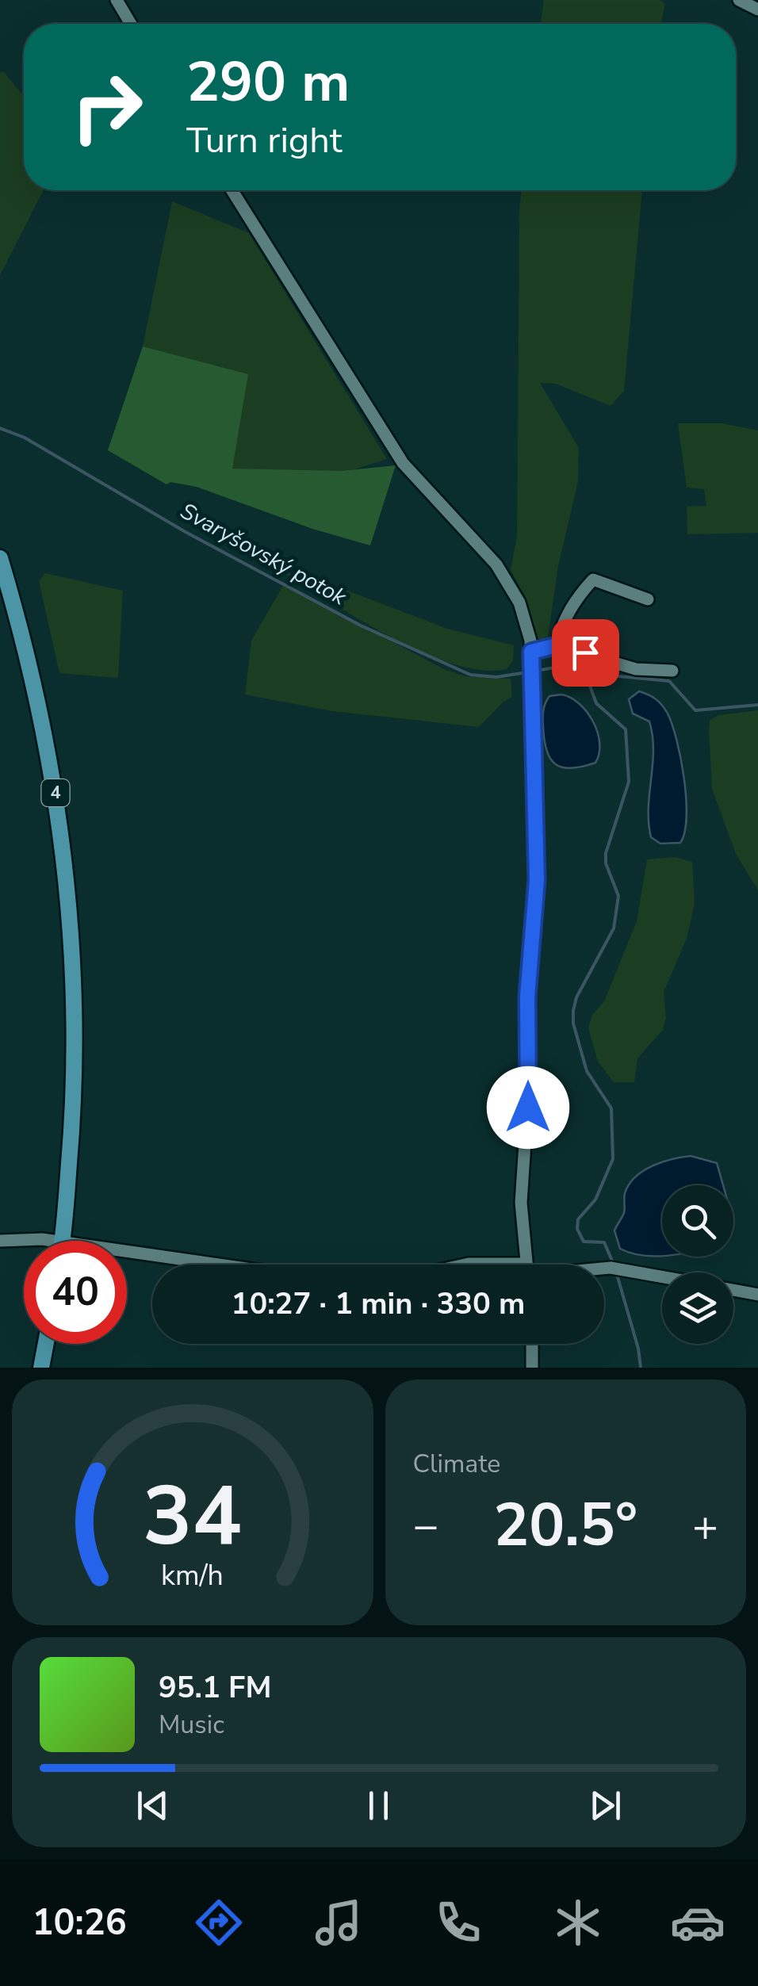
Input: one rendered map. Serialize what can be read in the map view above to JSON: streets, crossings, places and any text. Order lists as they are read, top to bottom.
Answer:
{
  "streets": {
    "main road": ["4"]
  },
  "water": ["Svaryšovský potok"],
  "page": {
    "turn": ["290 m", "Turn right"],
    "limit": "40",
    "trip": "10:27 · 1 min · 330 m",
    "tile": "Climate",
    "heat": ["−", "20.5°", "+"],
    "song": ["95.1 FM", "Music"],
    "tabs": "10:26",
    "gauge": ["34", "km/h"]
  }
}
